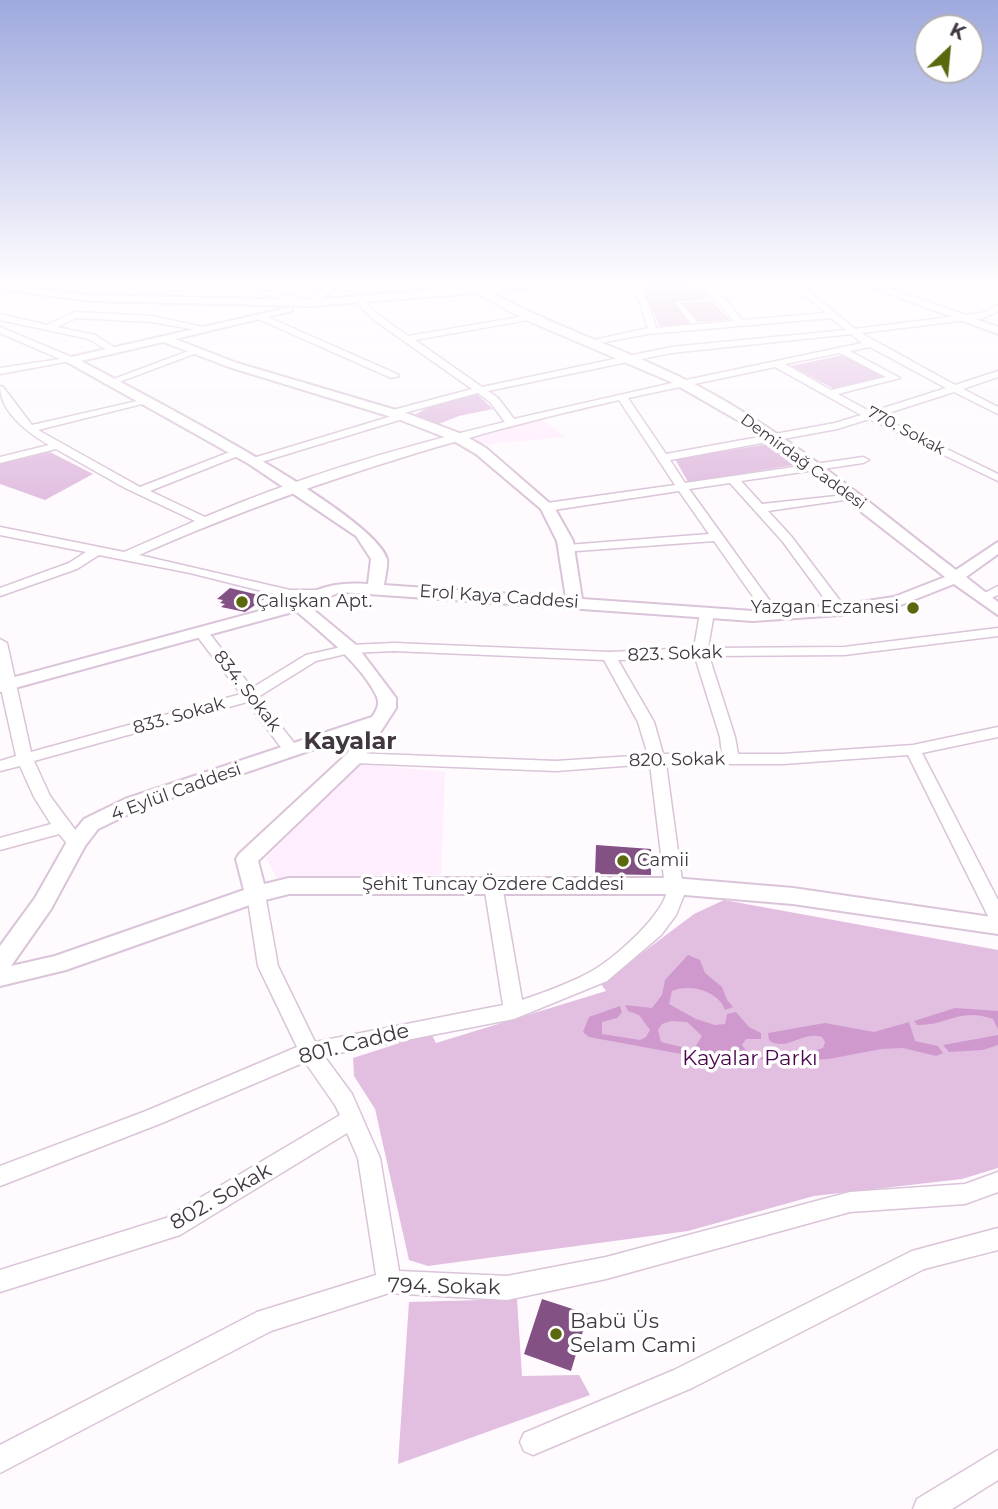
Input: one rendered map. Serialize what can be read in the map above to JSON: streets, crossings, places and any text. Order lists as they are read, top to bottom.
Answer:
{
  "streets": {
    "street": [
      "770. Sokak",
      "Demirdağ Caddesi",
      "Erol Kaya Caddesi",
      "823. Sokak",
      "834. Sokak",
      "833. Sokak",
      "820. Sokak",
      "4 Eylül Caddesi",
      "Şehit Tuncay Özdere Caddesi",
      "801. Cadde",
      "802. Sokak",
      "794. Sokak"
    ]
  },
  "crossings": [
    ["Demirdağ Caddesi", "Erol Kaya Caddesi"],
    ["Erol Kaya Caddesi", "834. Sokak"],
    ["823. Sokak", "833. Sokak"],
    ["834. Sokak", "833. Sokak"],
    ["834. Sokak", "4 Eylül Caddesi"],
    ["Şehit Tuncay Özdere Caddesi", "801. Cadde"]
  ],
  "districts": ["Kayalar"],
  "parks": ["Kayalar Parkı"],
  "places": [
    "Çalışkan Apt.",
    "Yazgan Eczanesi",
    "Camii",
    "Babü Üs Selam Cami"
  ],
  "north": "top right"
}
